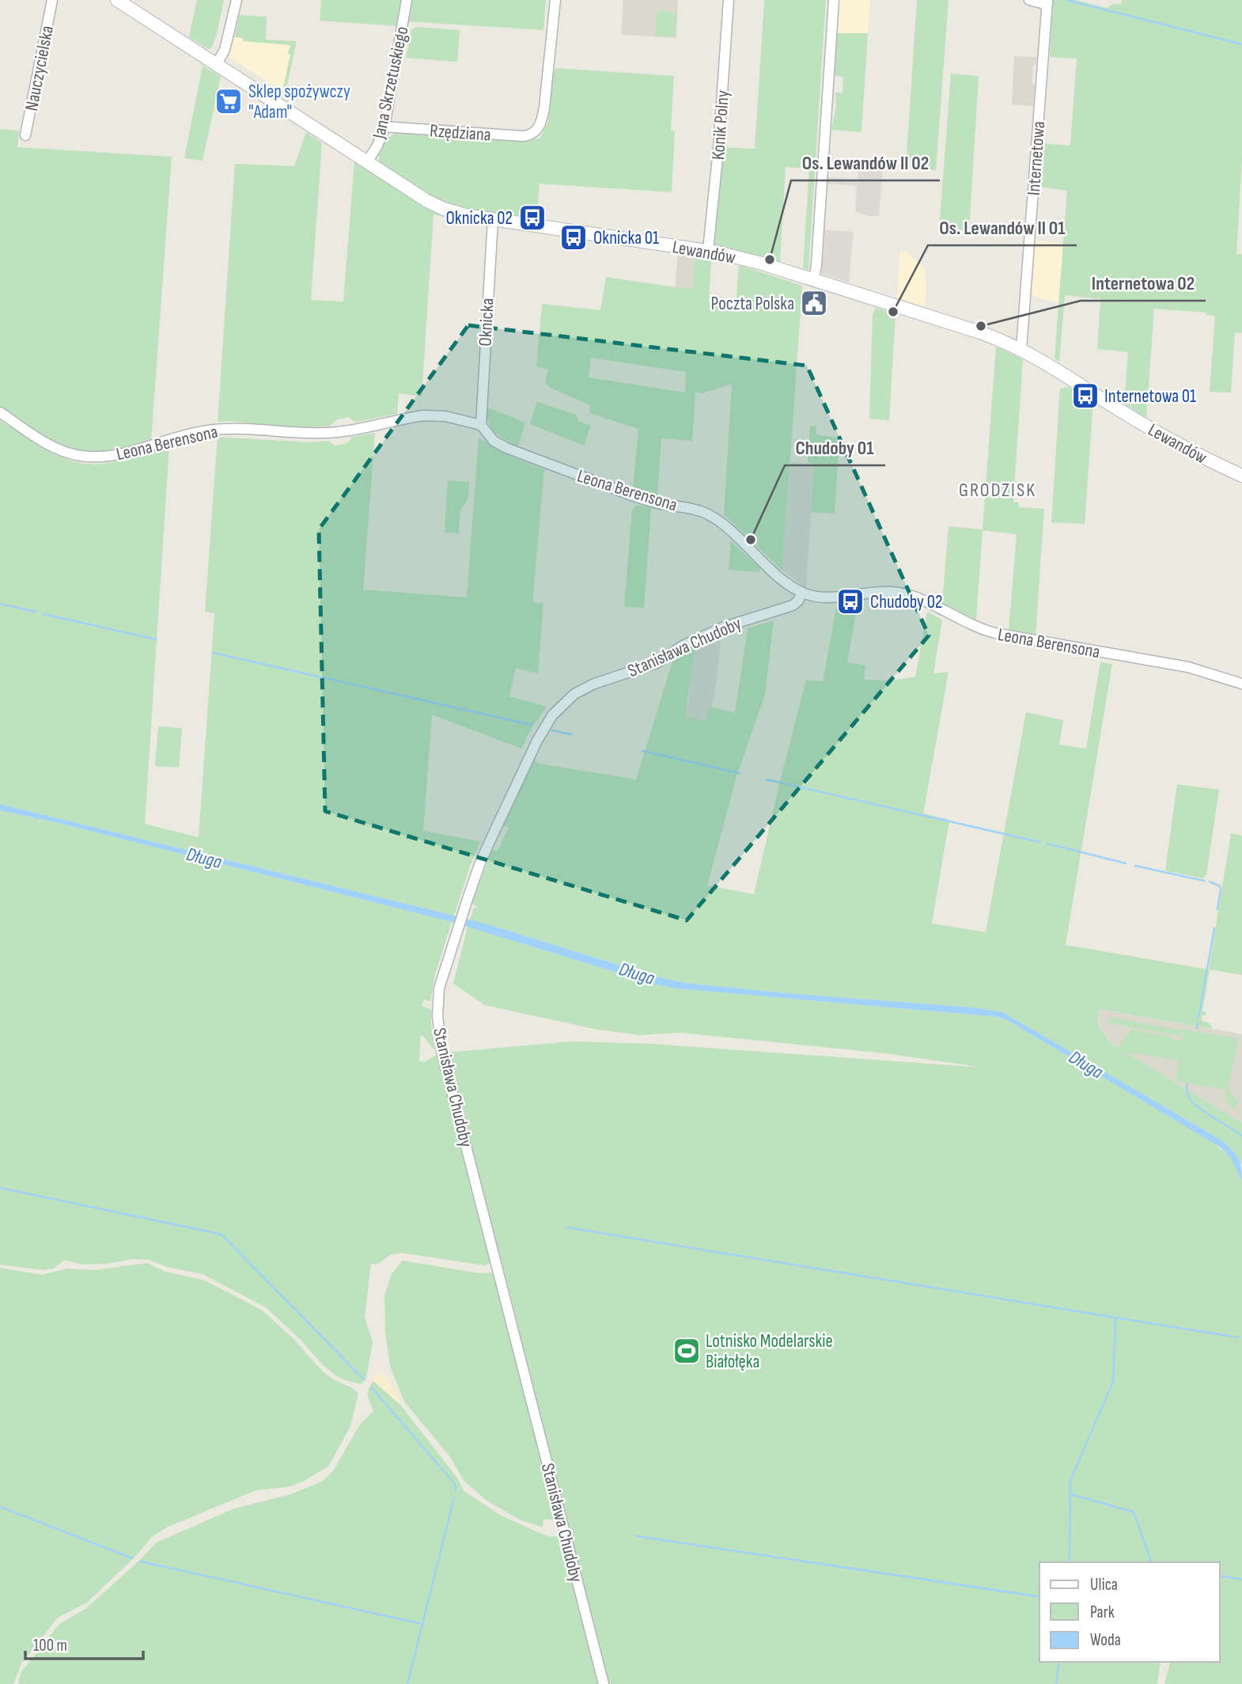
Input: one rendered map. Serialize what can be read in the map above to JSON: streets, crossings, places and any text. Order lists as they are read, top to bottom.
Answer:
{
  "streets": {
    "street": [
      "Nauczycielska",
      "Jana Skrzetuskiego",
      "Konik Polny",
      "Rzędziana",
      "Internetowa",
      "Lewandów",
      "Oknicka",
      "Leona Berensona",
      "Stanisława Chudoby"
    ]
  },
  "crossings": [
    ["Jana Skrzetuskiego", "Rzędziana"],
    ["Jana Skrzetuskiego", "Lewandów"],
    ["Konik Polny", "Lewandów"],
    ["Internetowa", "Lewandów"],
    ["Lewandów", "Oknicka"],
    ["Oknicka", "Leona Berensona"],
    ["Leona Berensona", "Stanisława Chudoby"]
  ],
  "districts": ["GRODZISK"],
  "water": ["Długa"],
  "places": {
    "supermarket": ["Sklep spożywczy \"Adam\""],
    "bus stop": [
      "Oknicka 02",
      "Oknicka 01",
      "Internetowa 01",
      "Chudoby 02"
    ],
    "other": [
      "Os. Lewandów II 02",
      "Os. Lewandów II 01",
      "Internetowa 02",
      "Chudoby 01"
    ],
    "public building": ["Poczta Polska"],
    "sports": ["Lotnisko Modelarskie Białołęka"]
  },
  "legend": ["Ulica", "Park", "Woda"],
  "scale_bar": "100 m"
}
